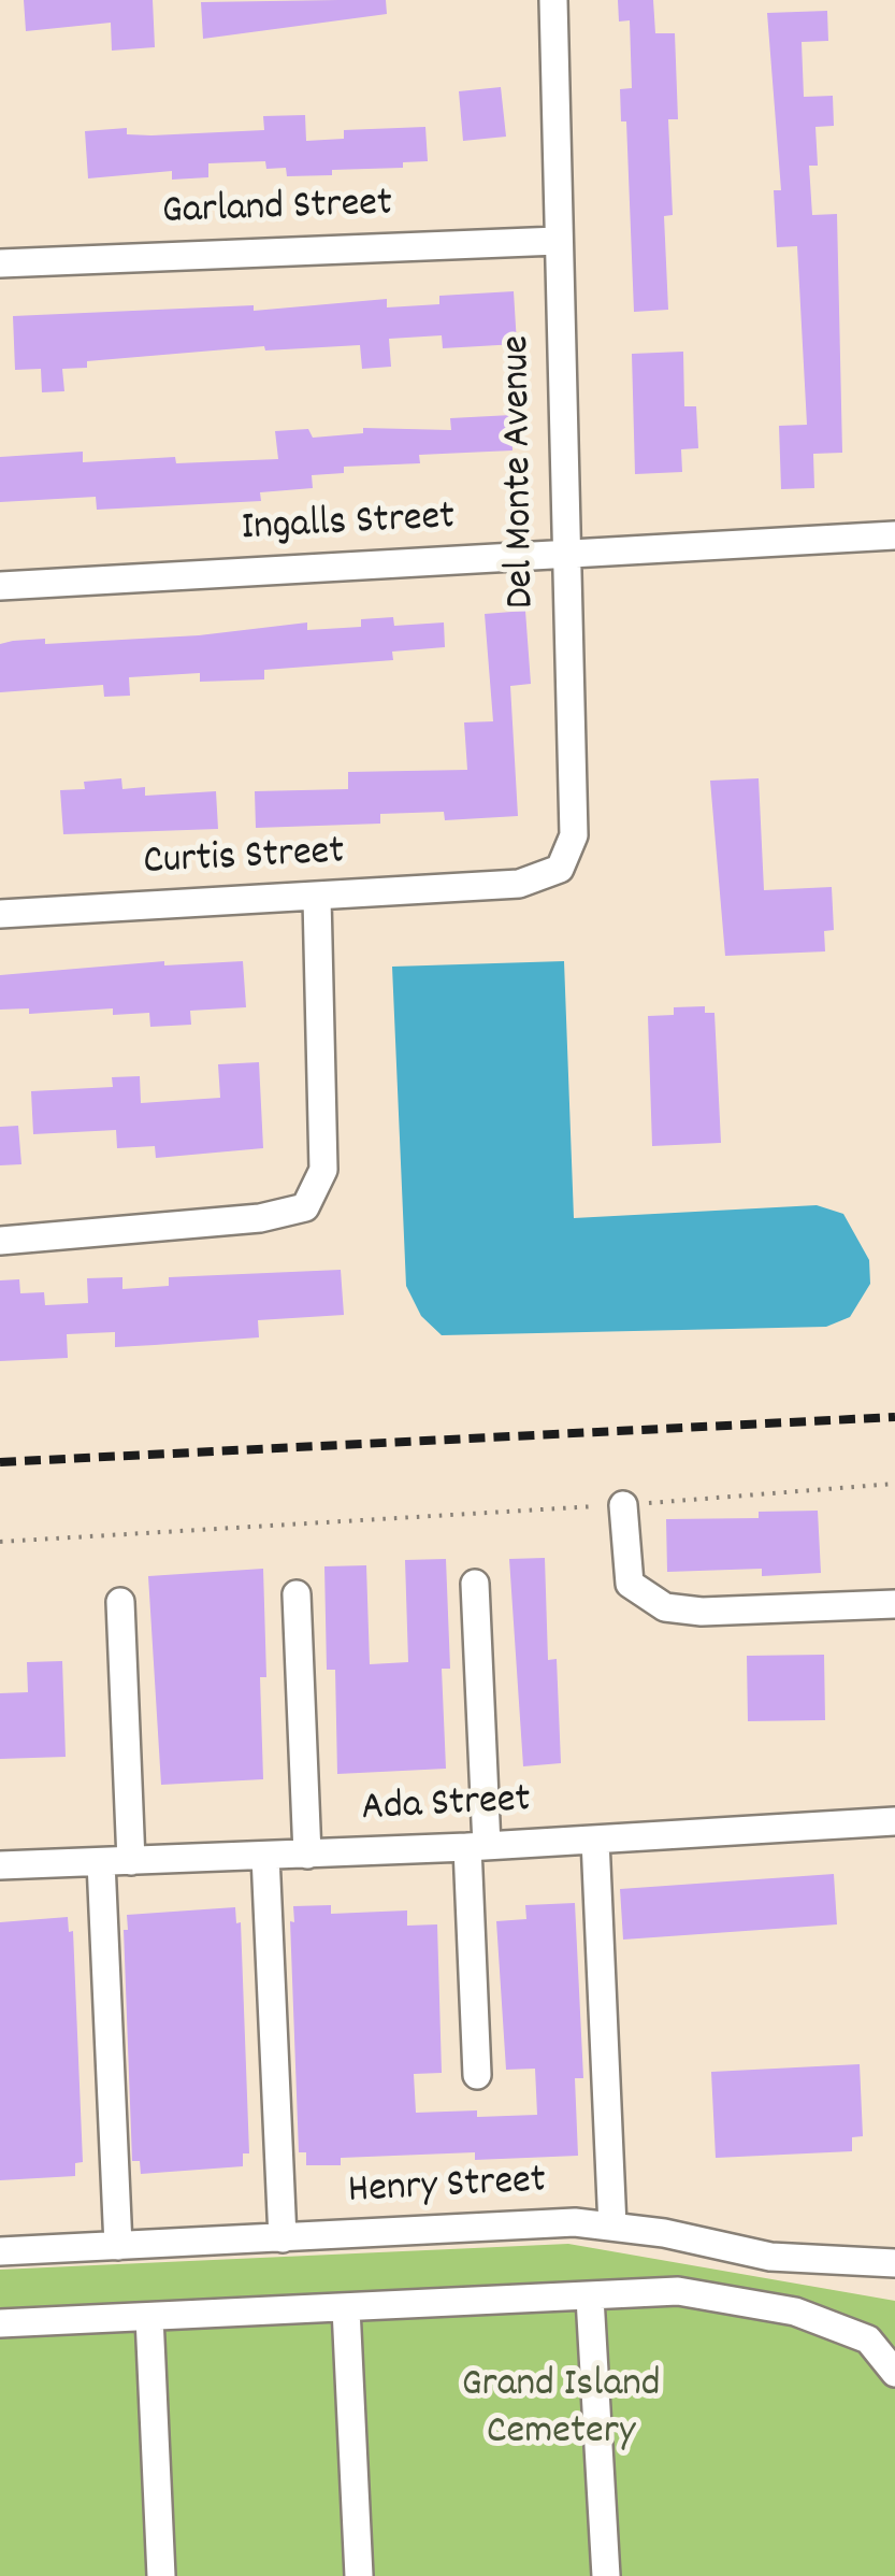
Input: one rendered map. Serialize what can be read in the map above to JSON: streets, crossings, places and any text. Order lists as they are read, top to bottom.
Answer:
{
  "streets": {
    "street": [
      "Garland Street",
      "Del Monte Avenue",
      "Ingalls Street",
      "Curtis Street",
      "Ada Street",
      "Henry Street"
    ]
  },
  "crossings": [
    ["Garland Street", "Del Monte Avenue"],
    ["Del Monte Avenue", "Ingalls Street"],
    ["Del Monte Avenue", "Curtis Street"]
  ],
  "parks": ["Grand Island Cemetery"]
}
